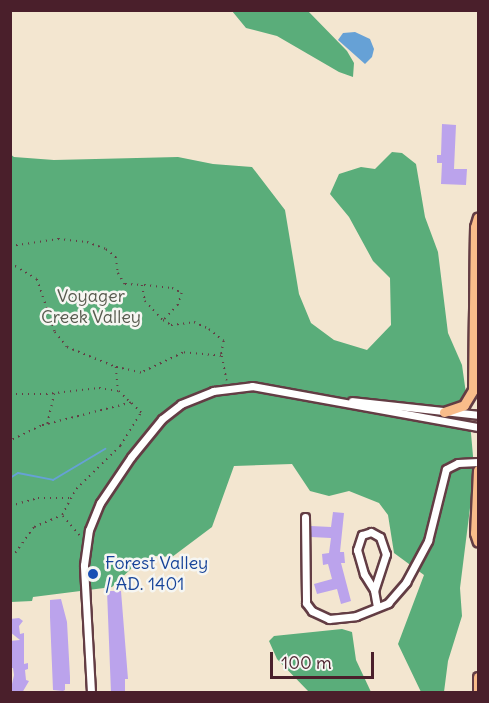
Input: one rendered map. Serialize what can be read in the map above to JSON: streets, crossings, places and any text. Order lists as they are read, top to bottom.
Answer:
{
  "parks": ["Voyager Creek Valley"],
  "places": ["Forest Valley / AD. 1401"],
  "scale_bar": "100 m"
}
